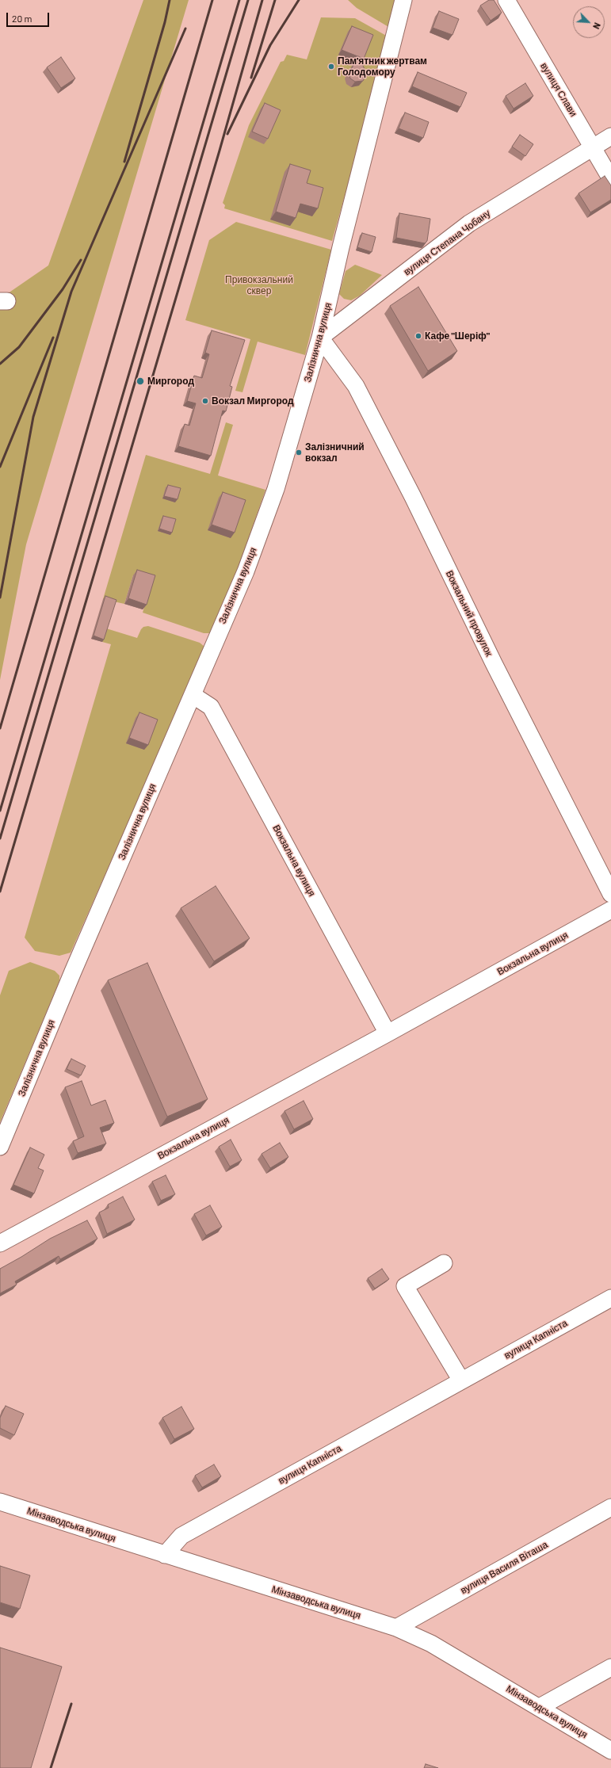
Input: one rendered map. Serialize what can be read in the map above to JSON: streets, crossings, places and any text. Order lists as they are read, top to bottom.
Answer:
{
  "streets": {
    "street": [
      "вулиця Слави",
      "вулиця Степана Чобану",
      "Залізнична вулиця",
      "Вокзальний провулок",
      "Вокзальна вулиця",
      "вулиця Капніста",
      "Мінзаводська вулиця",
      "вулиця Василя Віташа"
    ]
  },
  "crossings": [
    ["вулиця Слави", "вулиця Степана Чобану"],
    ["вулиця Степана Чобану", "Залізнична вулиця"],
    ["вулиця Степана Чобану", "Вокзальний провулок"],
    ["Залізнична вулиця", "Вокзальний провулок"],
    ["Залізнична вулиця", "Вокзальна вулиця"],
    ["вулиця Капніста", "Мінзаводська вулиця"],
    ["Мінзаводська вулиця", "вулиця Василя Віташа"]
  ],
  "parks": ["Привокзальний сквер"],
  "places": [
    "Пам'ятник жертвам Голодомору",
    "Кафе \"Шеріф\"",
    "Миргород",
    "Вокзал Миргород",
    "Залізничний вокзал"
  ],
  "scale_bar": "20 m",
  "north": "bottom right"
}
